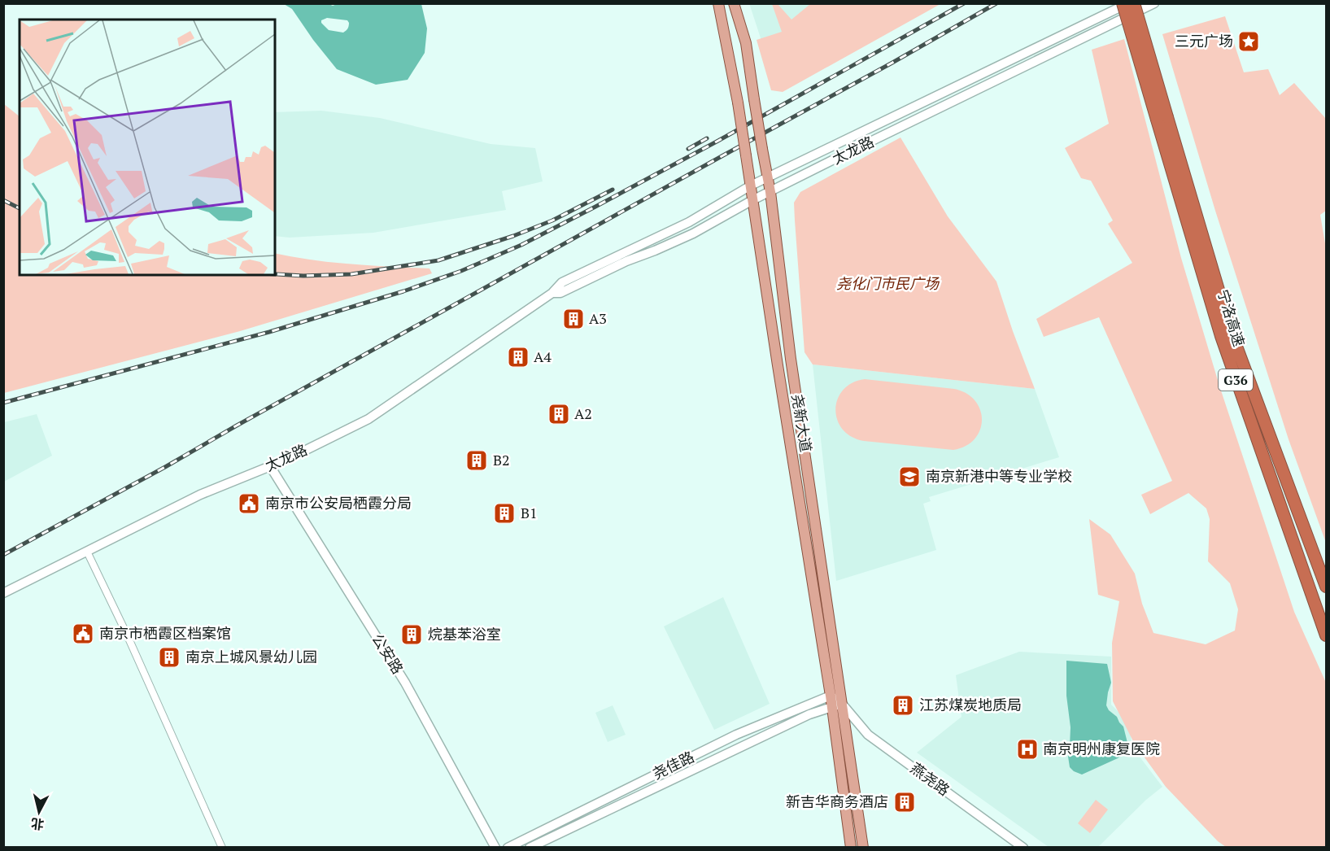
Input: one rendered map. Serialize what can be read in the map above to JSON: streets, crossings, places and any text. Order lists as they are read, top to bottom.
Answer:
{
  "streets": {
    "highway": ["宁洛高速", "G36"],
    "main road": [
      "太龙路",
      "尧新大道",
      "公安路",
      "尧佳路",
      "燕尧路"
    ]
  },
  "crossings": [
    ["太龙路", "尧新大道"],
    ["太龙路", "公安路"],
    ["尧新大道", "尧佳路"],
    ["尧新大道", "燕尧路"],
    ["尧佳路", "燕尧路"]
  ],
  "parks": ["尧化门市民广场"],
  "places": {
    "place": ["三元广场"],
    "building": [
      "A3",
      "A4",
      "A2",
      "B2",
      "B1",
      "烷基苯浴室",
      "南京上城风景幼儿园",
      "江苏煤炭地质局",
      "新吉华商务酒店"
    ],
    "school or university": ["南京新港中等专业学校"],
    "public building": ["南京市公安局栖霞分局", "南京市栖霞区档案馆"],
    "hospital": ["南京明州康复医院"]
  },
  "north": "bottom"
}
